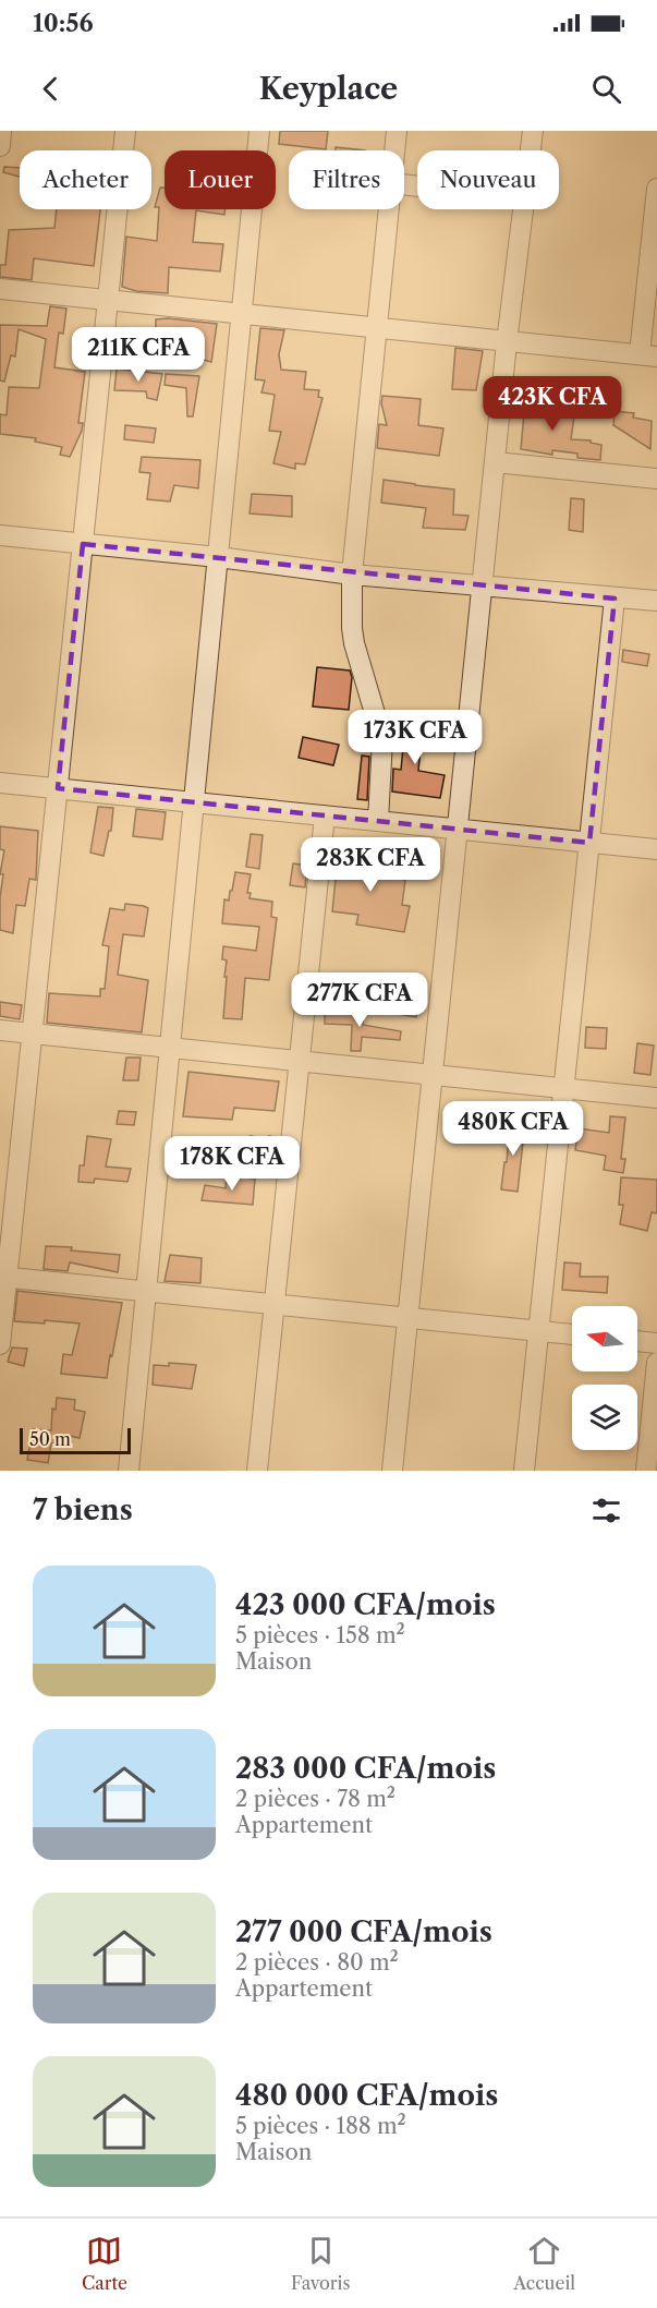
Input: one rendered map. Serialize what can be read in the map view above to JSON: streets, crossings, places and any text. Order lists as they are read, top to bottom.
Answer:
{
  "scale_bar": "50 m",
  "north": "left",
  "page": {
    "status": "10:56",
    "header": "Keyplace",
    "chip": [
      "Acheter",
      "Louer",
      "Filtres",
      "Nouveau"
    ],
    "price": [
      "211K CFA",
      "423K CFA",
      "173K CFA",
      "283K CFA",
      "277K CFA",
      "480K CFA",
      "178K CFA"
    ],
    "scale": "50 m",
    "heading": "7 biens",
    "list": [
      {
        "name": "423 000 CFA/mois",
        "note": "5 pièces · 158 m² · Maison"
      },
      {
        "name": "283 000 CFA/mois",
        "note": "2 pièces · 78 m² · Appartement"
      },
      {
        "name": "277 000 CFA/mois",
        "note": "2 pièces · 80 m² · Appartement"
      },
      {
        "name": "480 000 CFA/mois",
        "note": "5 pièces · 188 m² · Maison"
      }
    ],
    "tabs": ["Carte", "Favoris", "Accueil"]
  }
}
